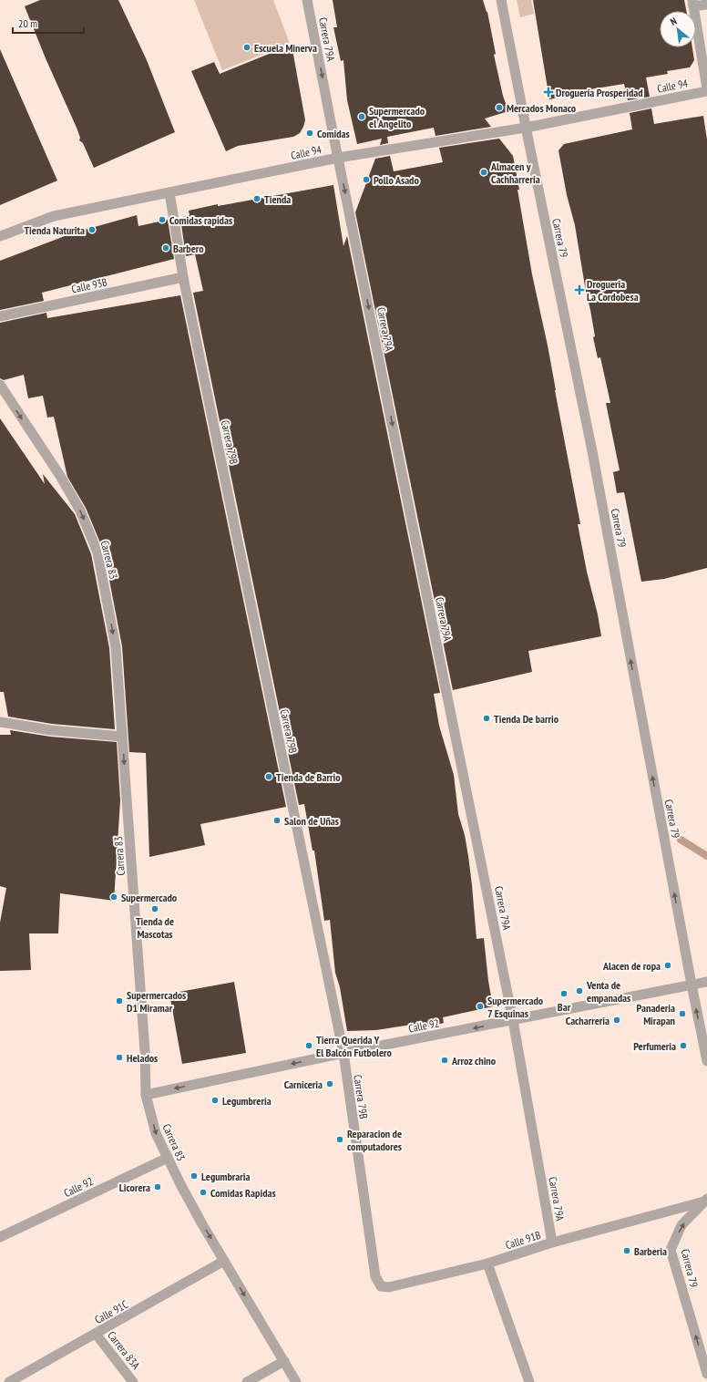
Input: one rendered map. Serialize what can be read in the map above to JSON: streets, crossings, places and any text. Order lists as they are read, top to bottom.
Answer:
{
  "streets": {
    "street": [
      "Carrera 79A",
      "Calle 94",
      "Carrera 79",
      "Calle 93B",
      "Carrera 79B",
      "Carrera 83",
      "Calle 92",
      "Calle 91B",
      "Calle 91C",
      "Carrera 83A"
    ]
  },
  "crossings": [
    ["Carrera 79A", "Calle 94"],
    ["Carrera 79A", "Calle 92"],
    ["Carrera 79A", "Calle 91B"],
    ["Calle 94", "Carrera 79"],
    ["Calle 94", "Carrera 79B"],
    ["Carrera 79", "Calle 92"],
    ["Carrera 79", "Calle 91B"],
    ["Calle 93B", "Carrera 79B"],
    ["Carrera 79B", "Calle 92"],
    ["Carrera 79B", "Calle 91B"],
    ["Carrera 83", "Calle 92"],
    ["Carrera 83", "Calle 91C"],
    ["Calle 91C", "Carrera 83A"]
  ],
  "one_way": [
    "Carrera 79A",
    "Carrera 79",
    "Carrera 83",
    "Calle 92"
  ],
  "places": {
    "other": [
      "Escuela Minerva",
      "Mercados Monaco",
      "Supermercado el Angelito",
      "Comidas",
      "Almacen y Cachharreria",
      "Pollo Asado",
      "Tienda",
      "Comidas rapidas",
      "Tienda Naturita",
      "Barbero",
      "Tienda De barrio",
      "Tienda de Barrio",
      "Salon de Uñas",
      "Supermercado",
      "Tienda de Mascotas",
      "Alacen de ropa",
      "Venta de empanadas",
      "Bar",
      "Supermercados D1 Miramar",
      "Supermercado 7 Esquinas",
      "Panaderia Mirapan",
      "Cacharreria",
      "Tierra Querida Y El Balcón Futbolero",
      "Perfumeria",
      "Helados",
      "Arroz chino",
      "Carniceria",
      "Legumbreria",
      "Reparacion de computadores",
      "Legumbraria",
      "Licorera",
      "Comidas Rapidas",
      "Barberia"
    ],
    "health": ["Droguería Prosperidad", "Drogueria La Cordobesa"]
  },
  "scale_bar": "20 m",
  "north": "top left"
}
